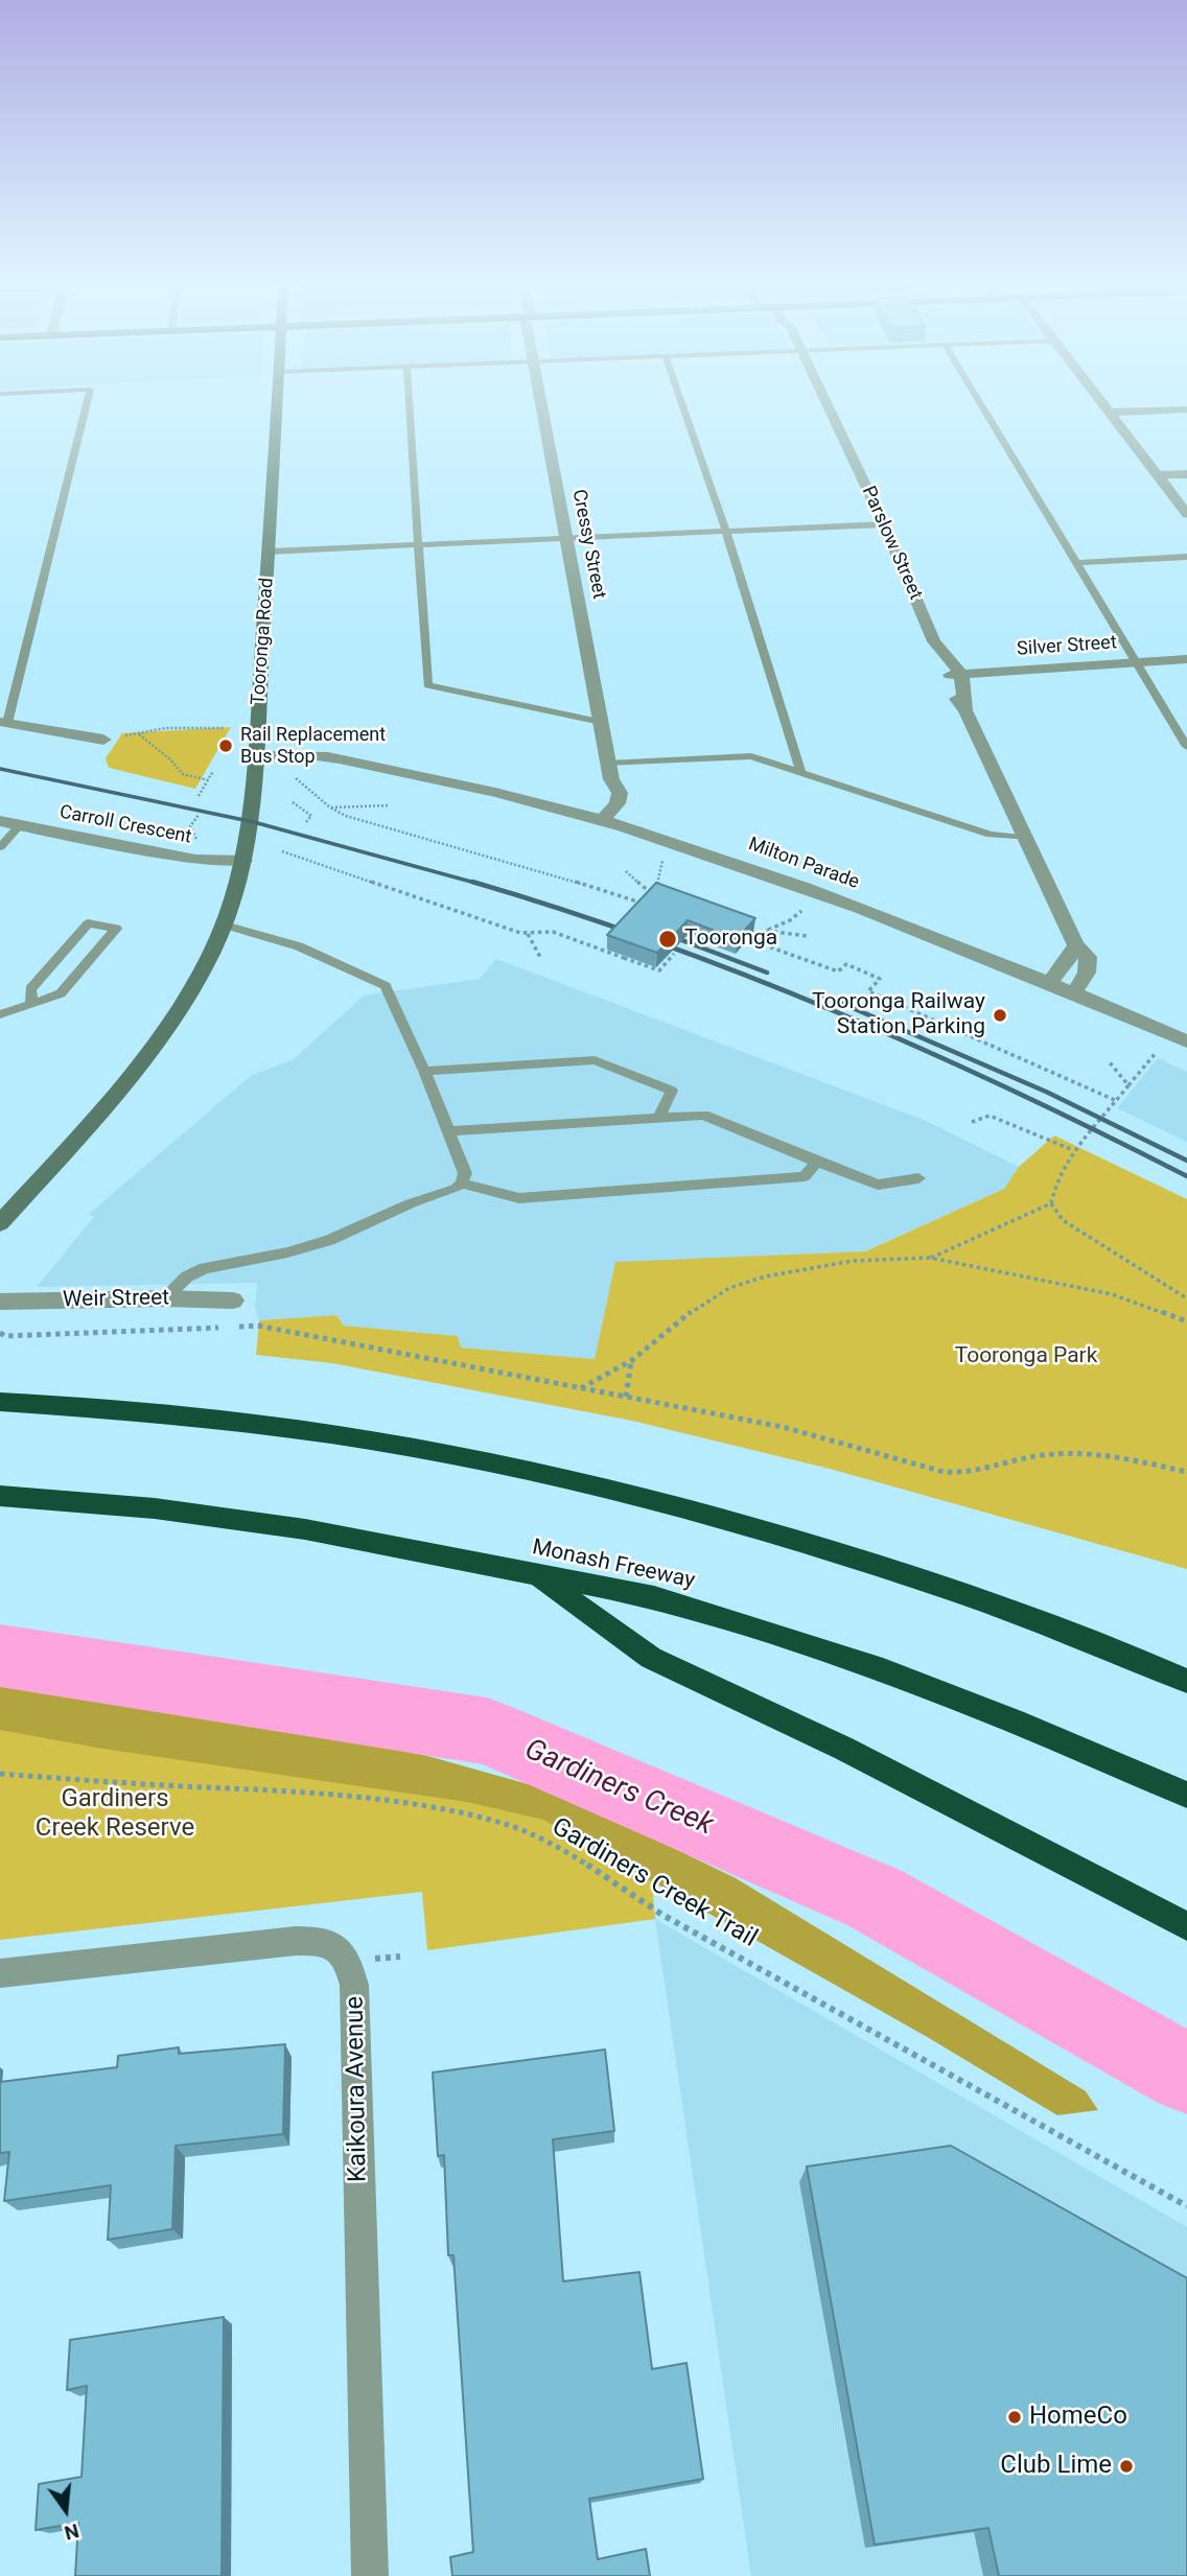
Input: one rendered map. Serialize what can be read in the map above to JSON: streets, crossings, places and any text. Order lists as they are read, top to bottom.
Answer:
{
  "streets": {
    "highway": ["Monash Freeway"],
    "main road": ["Tooronga Road"],
    "street": [
      "Parslow Street",
      "Cressy Street",
      "Silver Street",
      "Carroll Crescent",
      "Milton Parade",
      "Weir Street",
      "Kaikoura Avenue"
    ],
    "path": ["Gardiners Creek Trail"]
  },
  "crossings": [
    ["Parslow Street", "Silver Street"],
    ["Parslow Street", "Milton Parade"],
    ["Cressy Street", "Milton Parade"],
    ["Tooronga Road", "Carroll Crescent"],
    ["Tooronga Road", "Milton Parade"]
  ],
  "water": ["Gardiners Creek"],
  "parks": ["Tooronga Park", "Gardiners Creek Reserve"],
  "places": [
    "Rail Replacement Bus Stop",
    "Tooronga",
    "Tooronga Railway Station Parking",
    "HomeCo",
    "Club Lime"
  ],
  "north": "bottom"
}
